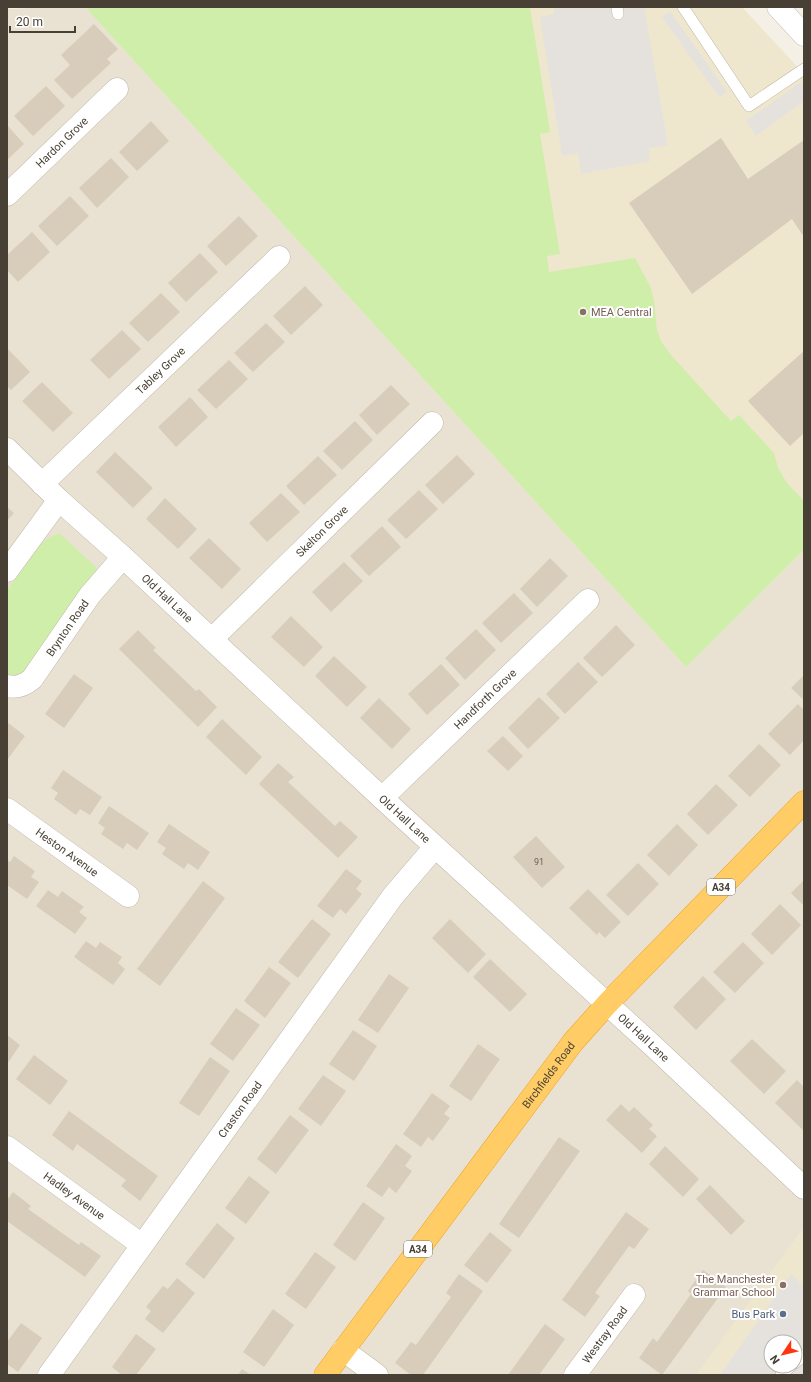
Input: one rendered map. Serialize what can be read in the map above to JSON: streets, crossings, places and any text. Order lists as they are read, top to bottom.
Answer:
{
  "streets": {
    "highway": ["A34", "Birchfields Road"],
    "street": [
      "Hardon Grove",
      "Tabley Grove",
      "Skelton Grove",
      "Old Hall Lane",
      "Brynton Road",
      "Handforth Grove",
      "Heston Avenue",
      "Craston Road",
      "Hadley Avenue",
      "Westray Road"
    ]
  },
  "crossings": [
    ["Tabley Grove", "Old Hall Lane"],
    ["Skelton Grove", "Old Hall Lane"],
    ["Old Hall Lane", "Brynton Road"],
    ["Old Hall Lane", "Handforth Grove"],
    ["Old Hall Lane", "Birchfields Road"],
    ["Old Hall Lane", "Craston Road"],
    ["Craston Road", "Hadley Avenue"]
  ],
  "places": ["MEA Central", "The Manchester Grammar School", "Bus Park"],
  "house_numbers": ["91"],
  "scale_bar": "20 m",
  "north": "bottom left"
}
